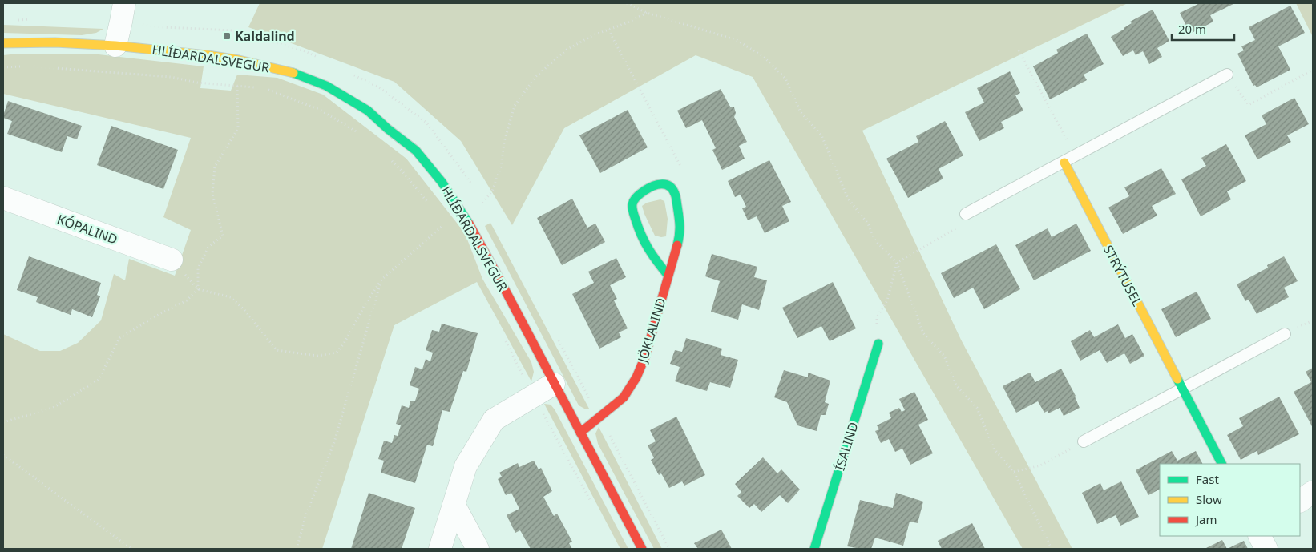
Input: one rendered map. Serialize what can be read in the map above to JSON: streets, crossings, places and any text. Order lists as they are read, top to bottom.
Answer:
{
  "streets": {
    "street": [
      "HLÍÐARDALSVEGUR",
      "KÓPALIND",
      "STRÝTUSEL",
      "JÖKLALIND",
      "ÍSALIND"
    ]
  },
  "crossings": [
    ["HLÍÐARDALSVEGUR", "JÖKLALIND"]
  ],
  "places": {
    "transit": ["Kaldalind"]
  },
  "legend": ["Fast", "Slow", "Jam"],
  "scale_bar": "20 m"
}
